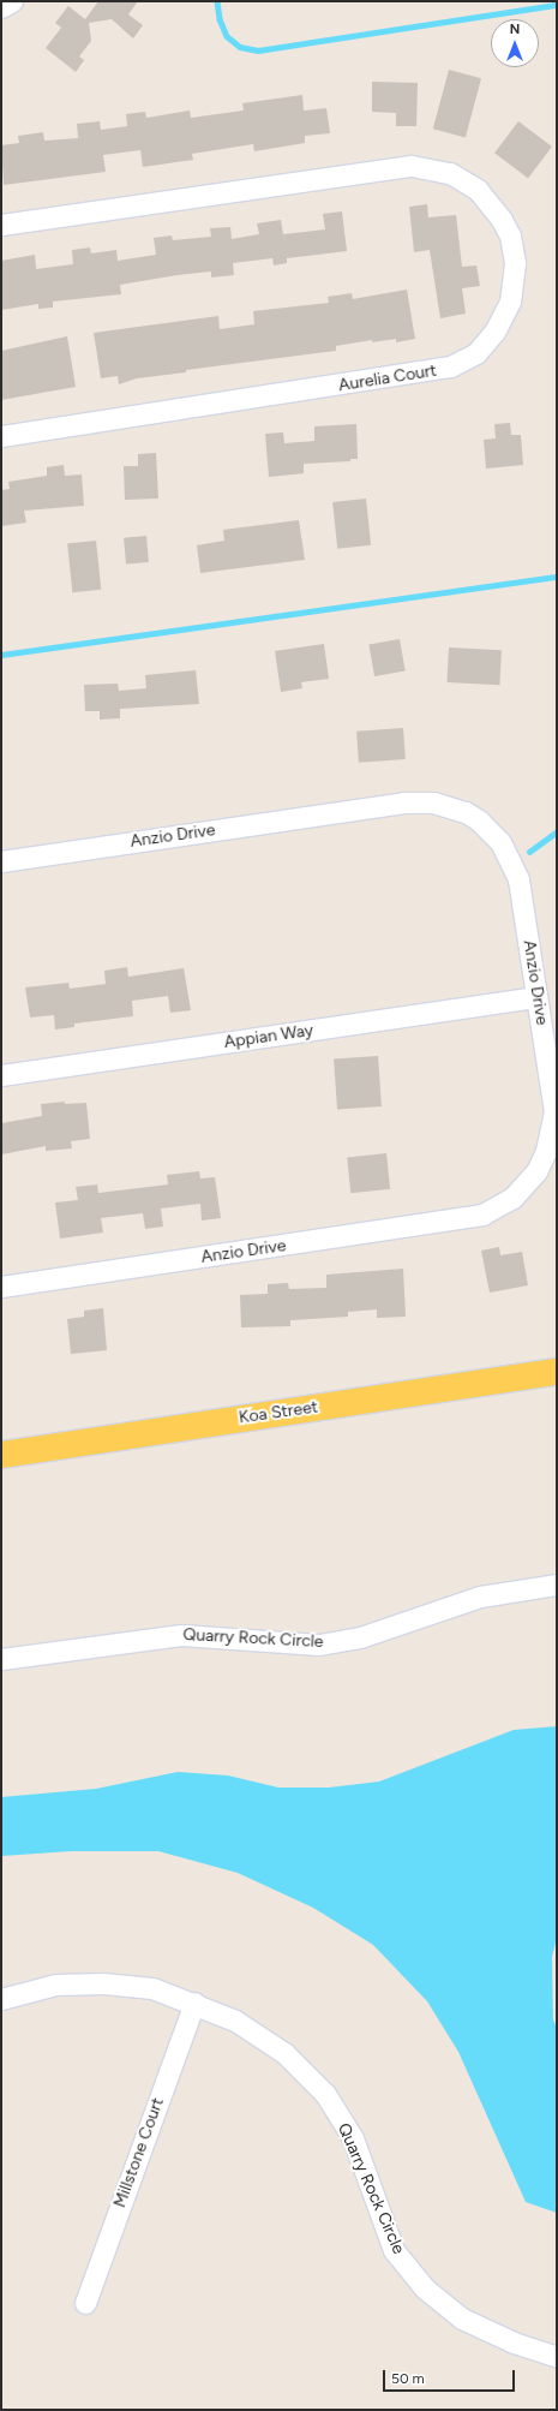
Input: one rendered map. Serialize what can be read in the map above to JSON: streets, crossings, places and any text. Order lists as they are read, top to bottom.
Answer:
{
  "streets": {
    "main road": ["Koa Street"],
    "street": [
      "Aurelia Court",
      "Anzio Drive",
      "Appian Way",
      "Quarry Rock Circle",
      "Millstone Court"
    ]
  },
  "crossings": [
    ["Anzio Drive", "Appian Way"],
    ["Quarry Rock Circle", "Millstone Court"]
  ],
  "scale_bar": "50 m",
  "north": "top"
}
